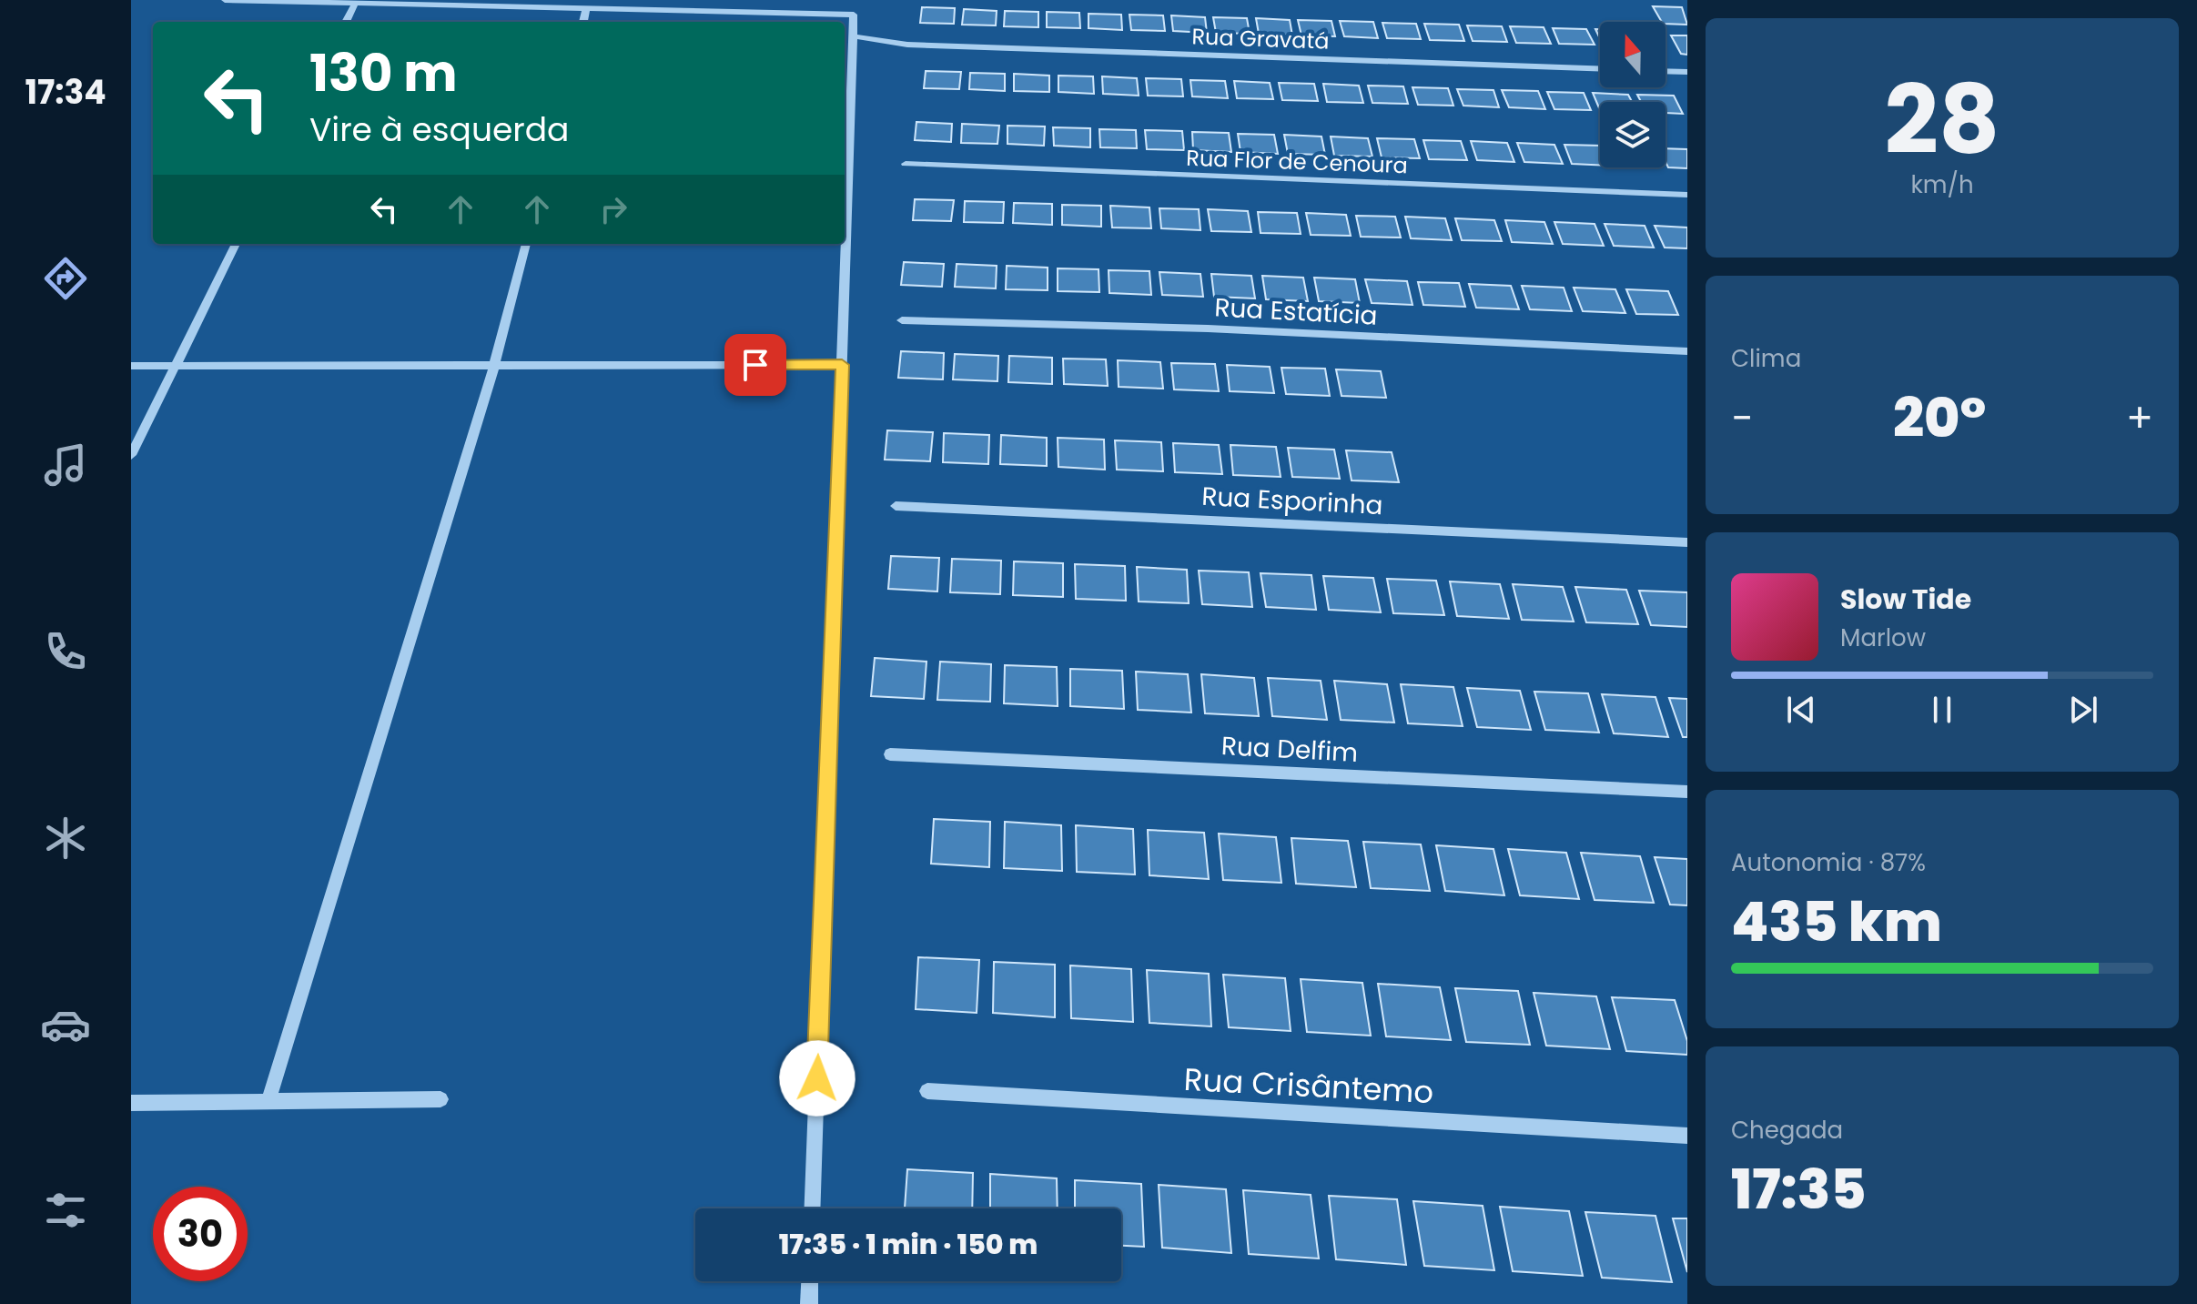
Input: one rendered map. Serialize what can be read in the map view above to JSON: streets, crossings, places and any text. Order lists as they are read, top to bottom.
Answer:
{
  "streets": {
    "street": [
      "Rua Gravatá",
      "Rua Flor de Cenoura",
      "Rua Estatícia",
      "Rua Esporinha",
      "Rua Delfim",
      "Rua Crisântemo"
    ]
  },
  "north": "top",
  "page": {
    "tabs": "17:34",
    "tile": [
      ["28", "km/h"],
      "Clima",
      ["Autonomia · 87%", "435 km"],
      ["Chegada", "17:35"]
    ],
    "turn": ["130 m", "Vire à esquerda"],
    "heat": ["−", "20°", "+"],
    "song": ["Slow Tide", "Marlow"],
    "limit": "30",
    "trip": "17:35 · 1 min · 150 m"
  }
}
